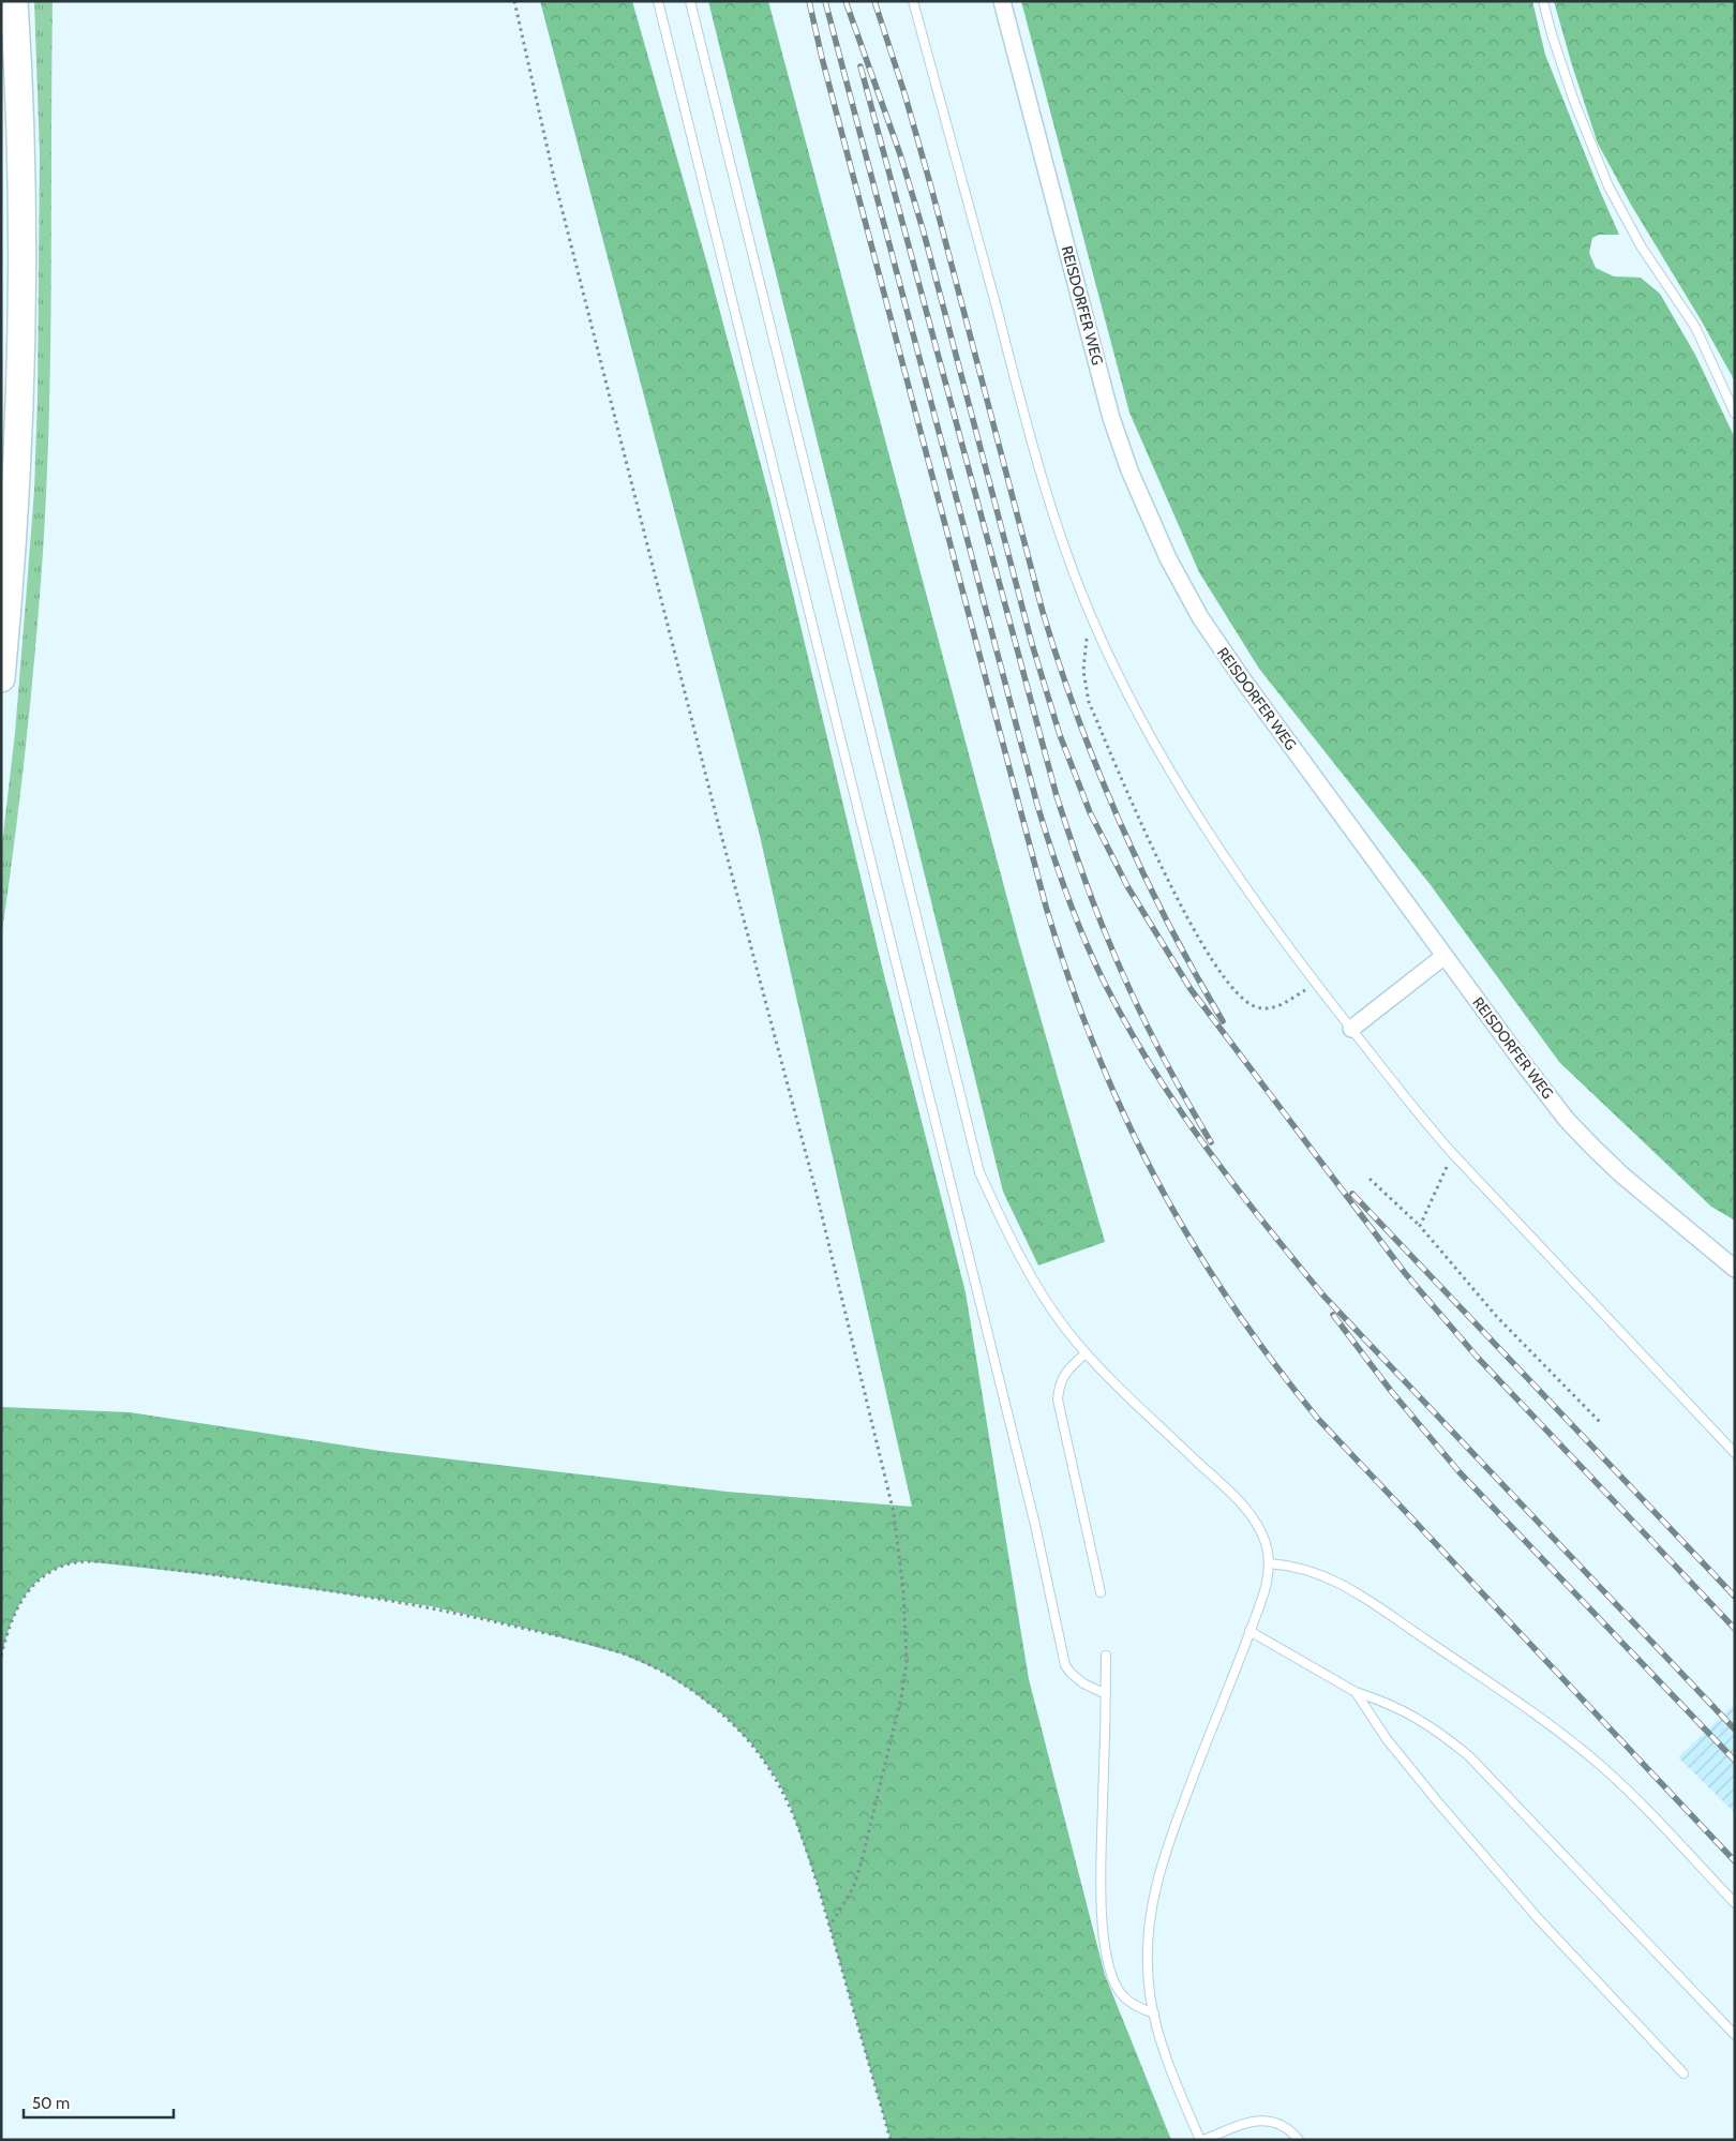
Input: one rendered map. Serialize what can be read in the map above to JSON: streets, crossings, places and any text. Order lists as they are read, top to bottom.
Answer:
{
  "streets": {
    "street": ["REISDORFER WEG"]
  },
  "scale_bar": "50 m"
}
